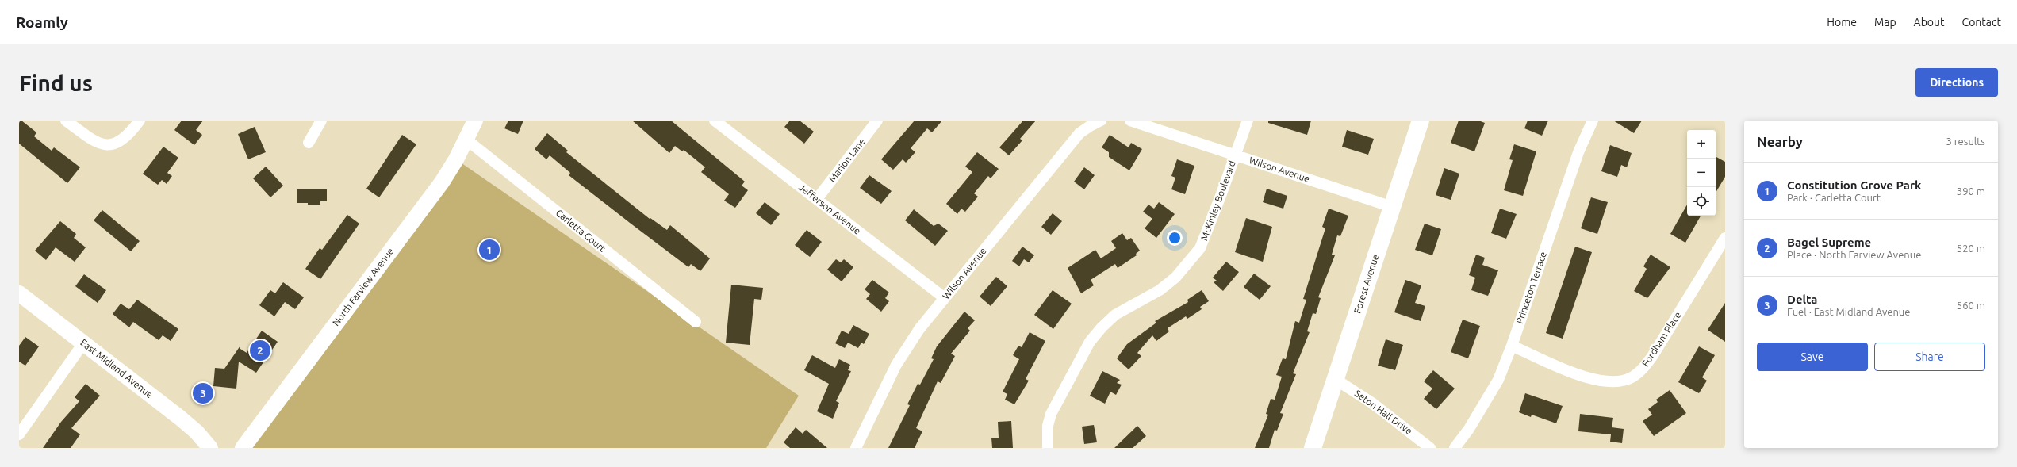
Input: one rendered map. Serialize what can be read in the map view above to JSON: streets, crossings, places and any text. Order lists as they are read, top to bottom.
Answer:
{
  "streets": {
    "main road": ["Forest Avenue"],
    "street": [
      "Marion Lane",
      "Wilson Avenue",
      "McKinley Boulevard",
      "Jefferson Avenue",
      "Carletta Court",
      "North Farview Avenue",
      "Princeton Terrace",
      "Fordham Place",
      "East Midland Avenue",
      "Seton Hall Drive"
    ]
  },
  "crossings": [
    ["Marion Lane", "Jefferson Avenue"],
    ["Wilson Avenue", "McKinley Boulevard"],
    ["Wilson Avenue", "Jefferson Avenue"],
    ["Wilson Avenue", "Forest Avenue"],
    ["Carletta Court", "North Farview Avenue"],
    ["Forest Avenue", "Seton Hall Drive"],
    ["Princeton Terrace", "Fordham Place"]
  ],
  "page": {
    "header": "Roamly",
    "nav": [
      "Home",
      "Map",
      "About",
      "Contact"
    ],
    "buttons": [
      "Directions",
      ["Save", "Share"]
    ],
    "title": "Find us",
    "heading": ["Nearby", "3 results"],
    "map_buttons": ["+", "−"],
    "list": [
      {
        "mark": "1",
        "name": "Constitution Grove Park",
        "note": "Park · Carletta Court",
        "value": "390 m"
      },
      {
        "mark": "2",
        "name": "Bagel Supreme",
        "note": "Place · North Farview Avenue",
        "value": "520 m"
      },
      {
        "mark": "3",
        "name": "Delta",
        "note": "Fuel · East Midland Avenue",
        "value": "560 m"
      }
    ],
    "pins": ["1", "2", "3"]
  }
}
